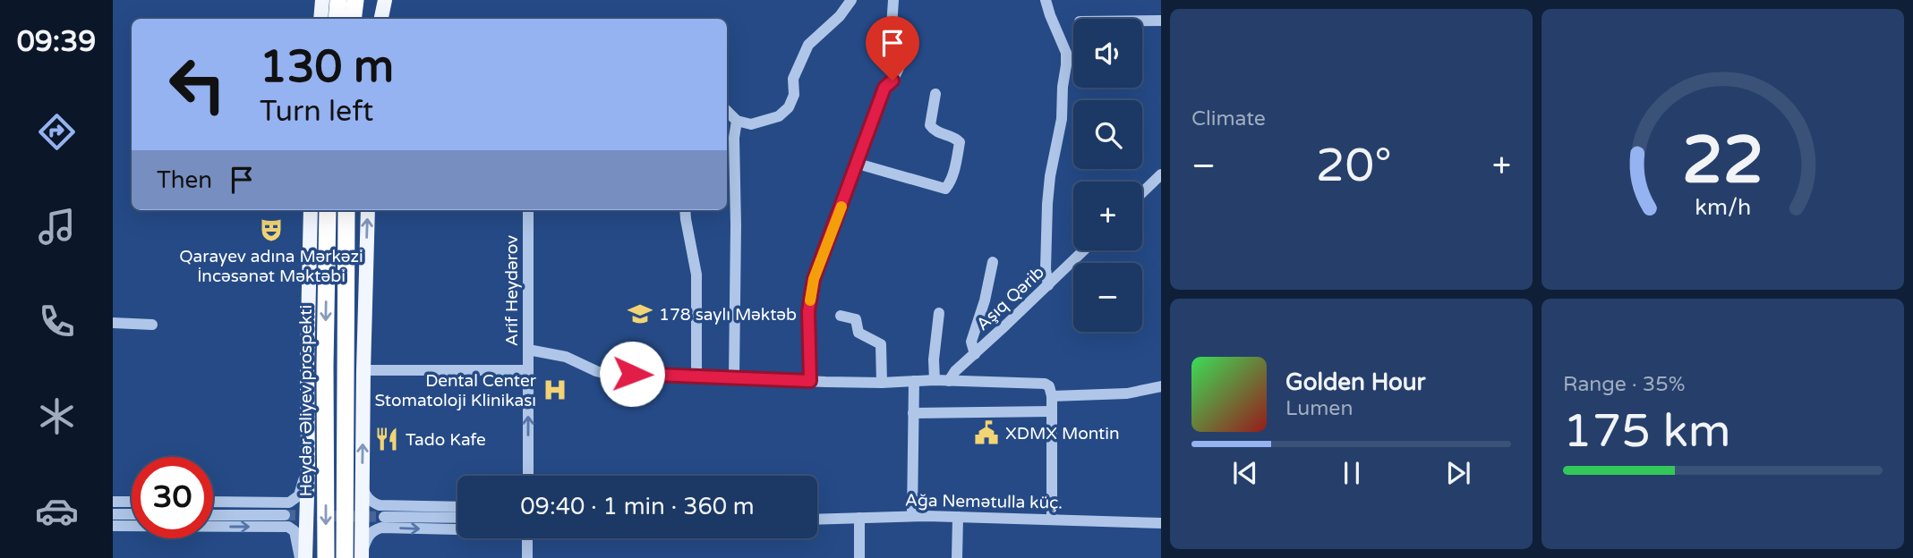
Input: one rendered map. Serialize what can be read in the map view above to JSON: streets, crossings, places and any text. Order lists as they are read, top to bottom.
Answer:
{
  "streets": {
    "highway": ["Heydər Əliyev prospekti"],
    "street": ["Arif Heydərov", "Aşıq Qərib", "Ağa Nemətulla küç."]
  },
  "one_way": ["Arif Heydərov"],
  "places": {
    "theatre": ["Qarayev adına Mərkəzi İncəsənət Məktəbi"],
    "school or university": ["178 saylı Məktəb"],
    "hospital": ["Dental Center Stomatoloji Klinikası"],
    "public building": ["XDMX Montin"],
    "restaurant": ["Tado Kafe"]
  },
  "page": {
    "tabs": "09:39",
    "tile": [
      "Climate",
      ["Range · 35%", "175 km"]
    ],
    "map_buttons": ["+", "−"],
    "turn": ["130 m", "Turn left"],
    "heat": ["−", "20°", "+"],
    "then": "Then",
    "song": ["Golden Hour", "Lumen"],
    "limit": "30",
    "trip": "09:40 · 1 min · 360 m",
    "gauge": ["22", "km/h"]
  }
}
